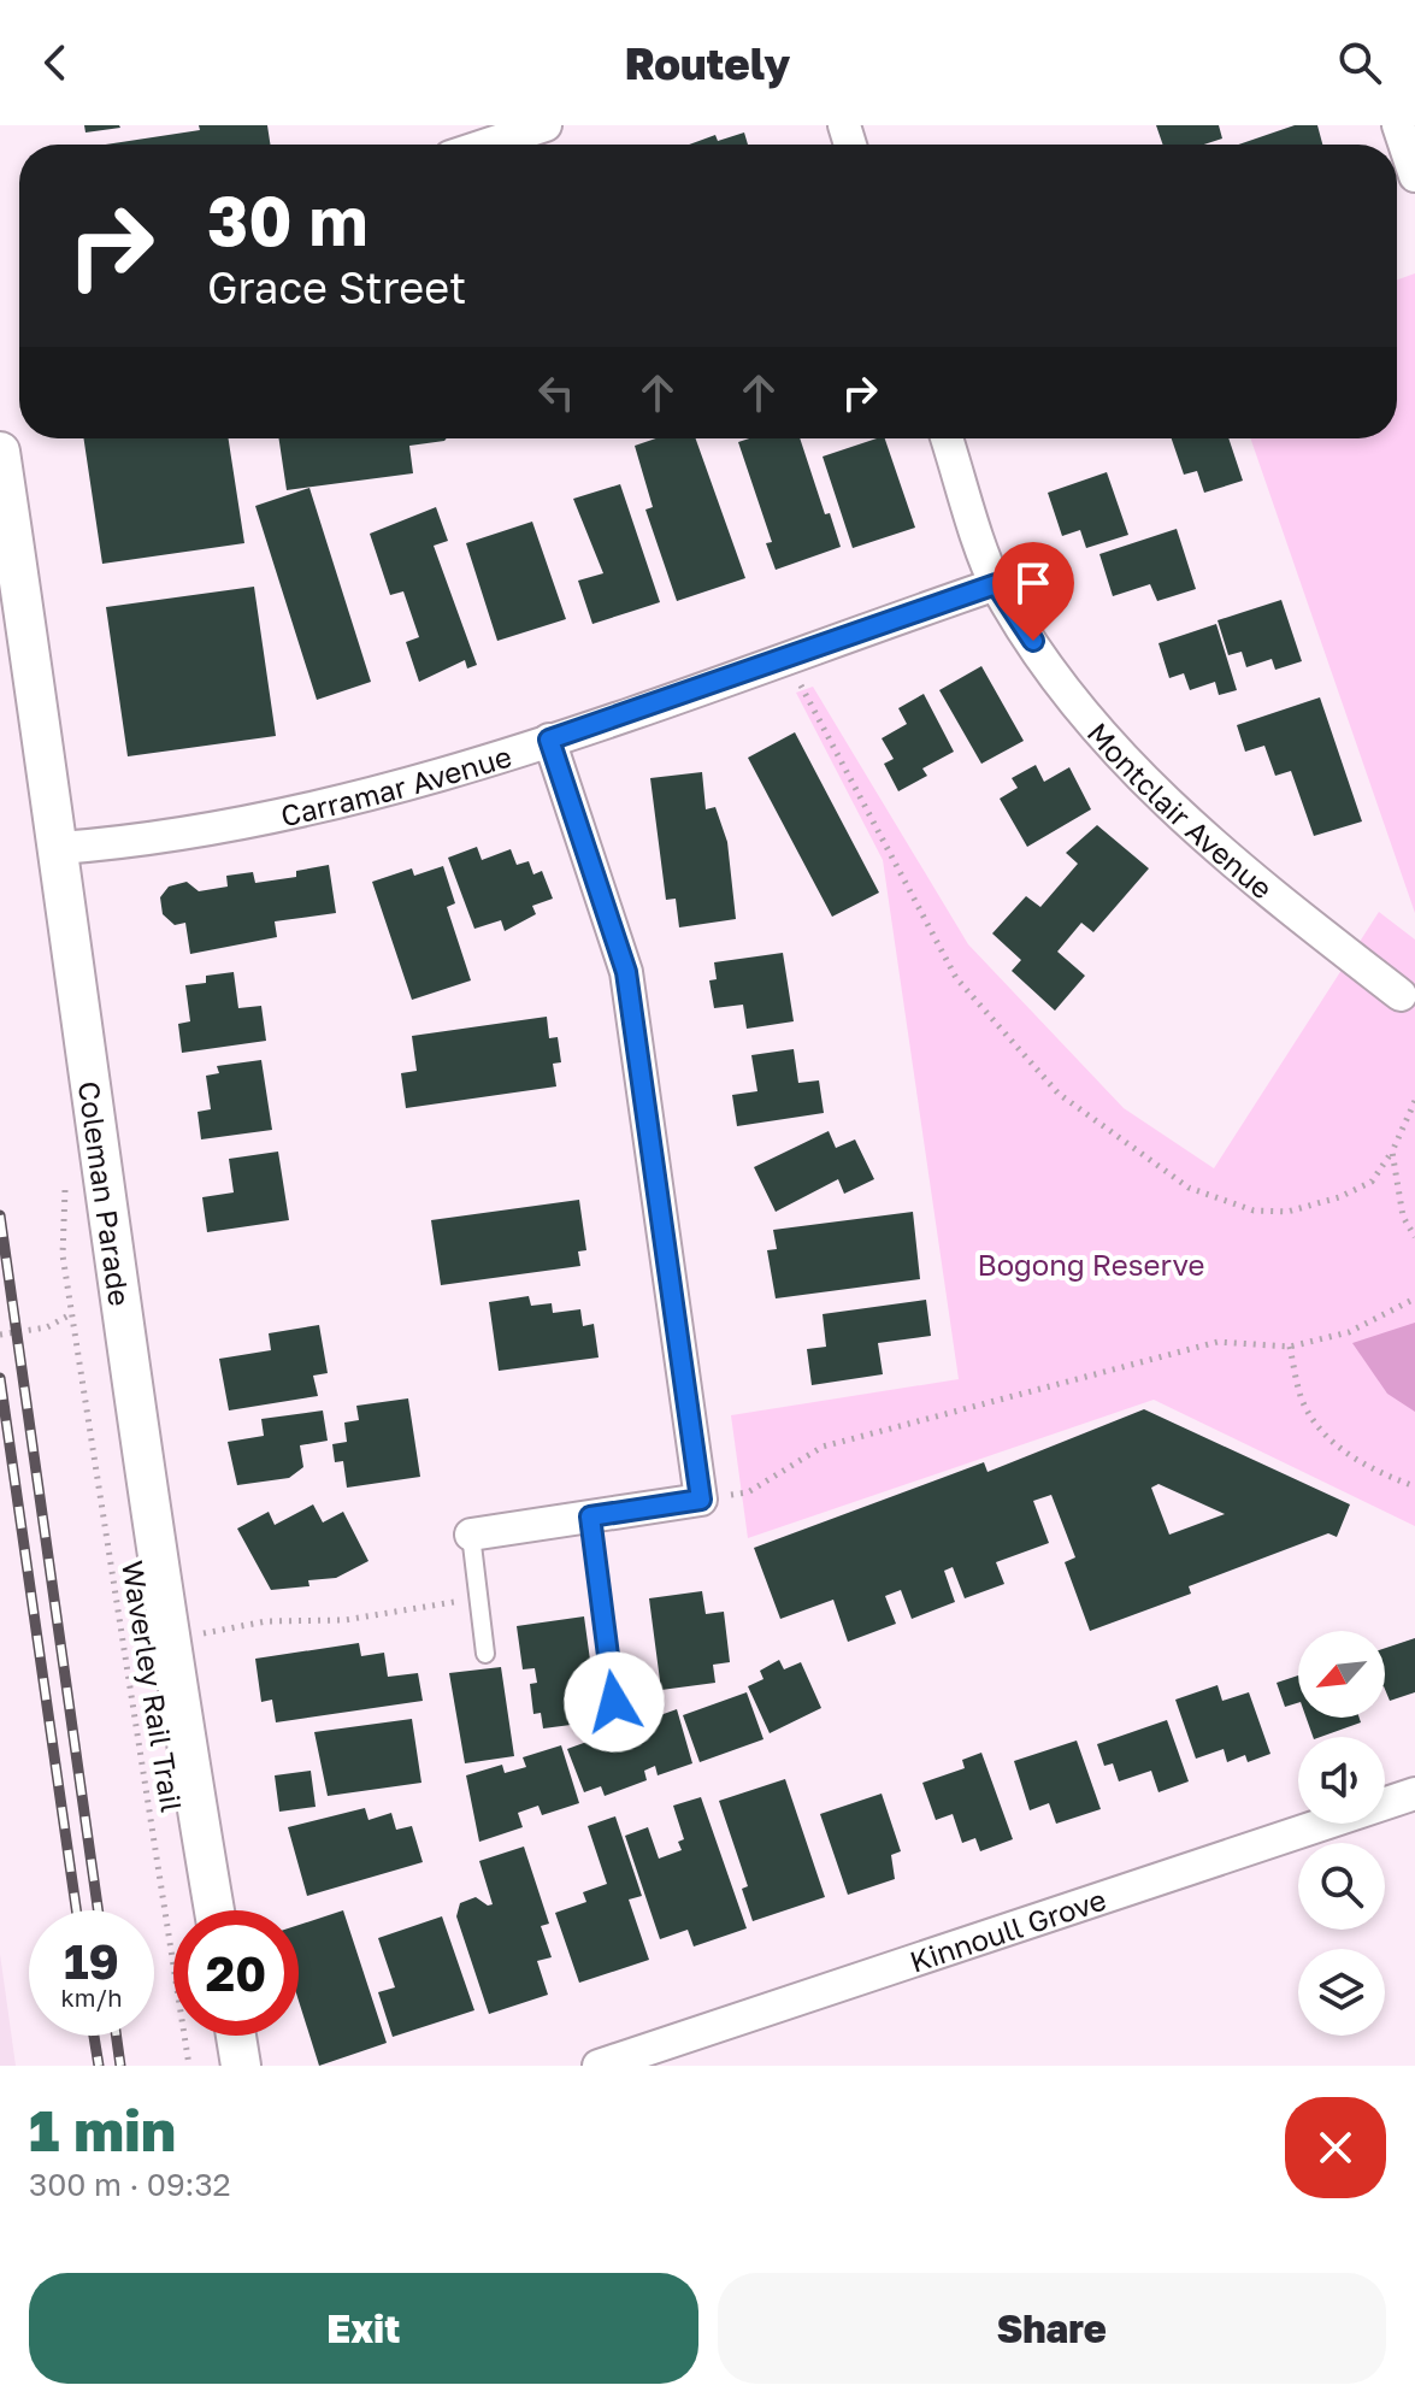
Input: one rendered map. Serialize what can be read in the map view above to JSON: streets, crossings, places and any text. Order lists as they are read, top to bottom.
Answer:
{
  "streets": {
    "street": [
      "Carramar Avenue",
      "Montclair Avenue",
      "Coleman Parade",
      "Kinnoull Grove"
    ],
    "path": ["Waverley Rail Trail"]
  },
  "crossings": [
    ["Carramar Avenue", "Montclair Avenue"],
    ["Carramar Avenue", "Coleman Parade"]
  ],
  "parks": ["Bogong Reserve"],
  "north": "bottom left",
  "page": {
    "header": "Routely",
    "turn": ["30 m", "Grace Street"],
    "speed": "19 km/h",
    "limit": "20",
    "heading": ["1 min", "300 m · 09:32"],
    "buttons": ["Exit", "Share"]
  }
}
